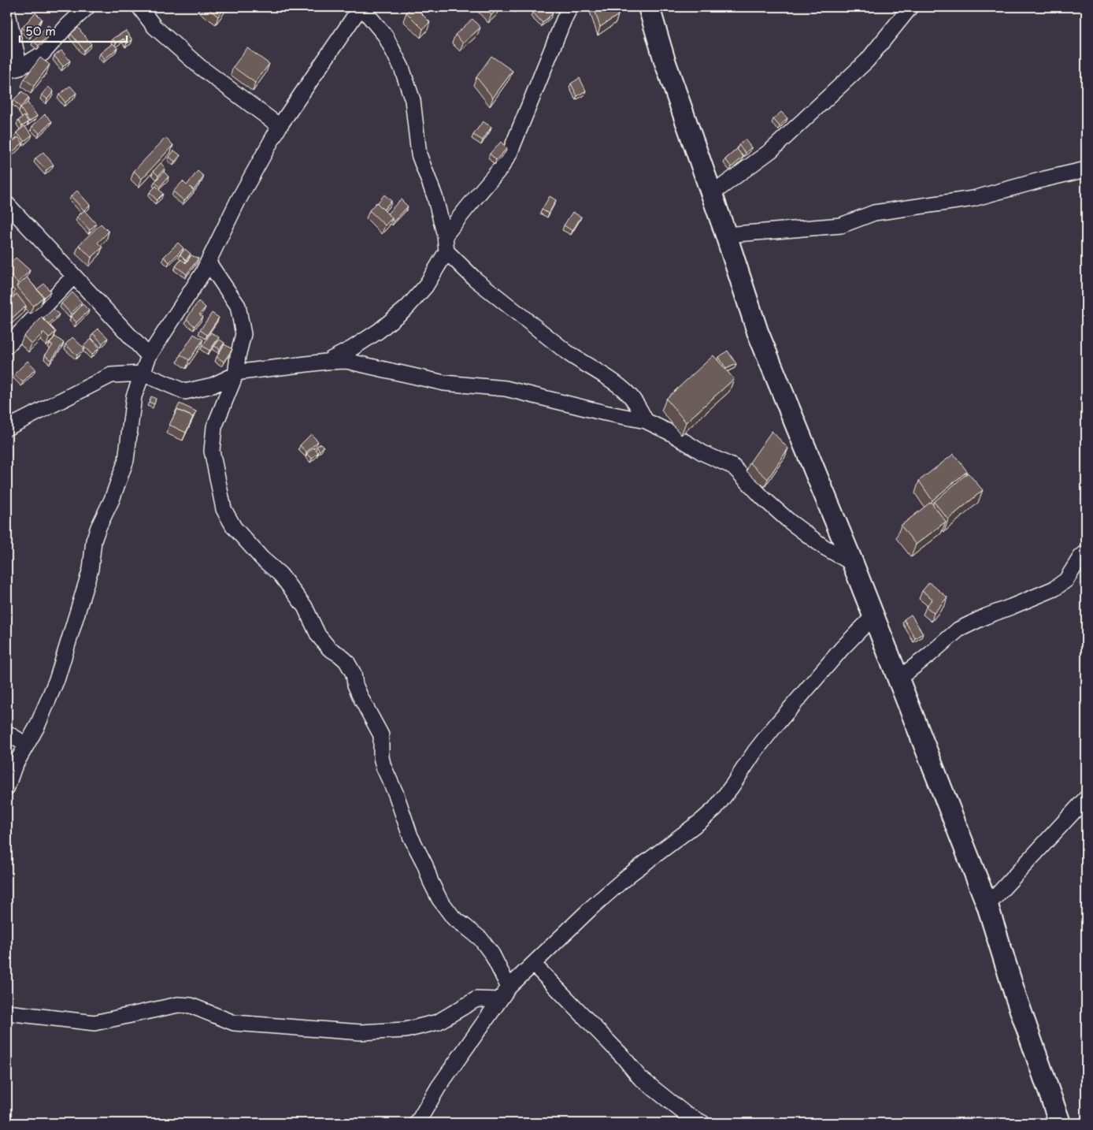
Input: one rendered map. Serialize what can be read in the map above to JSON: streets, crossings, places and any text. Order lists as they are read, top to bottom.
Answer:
{
  "scale_bar": "50 m"
}
